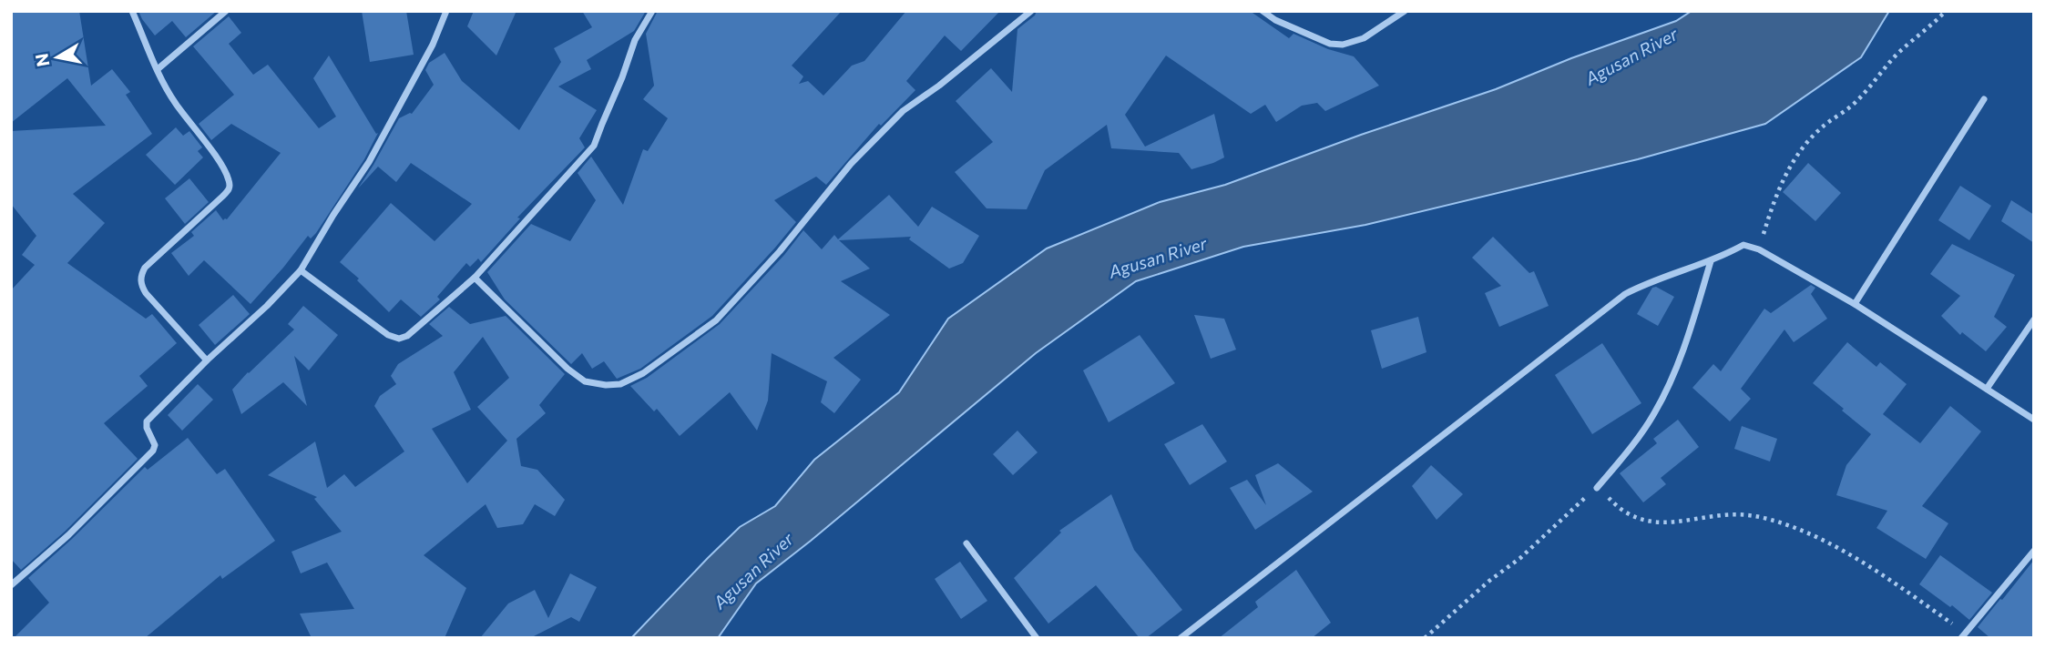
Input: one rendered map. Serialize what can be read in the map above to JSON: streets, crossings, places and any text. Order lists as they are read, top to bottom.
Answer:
{
  "water": ["Agusan River"],
  "north": "left"
}
